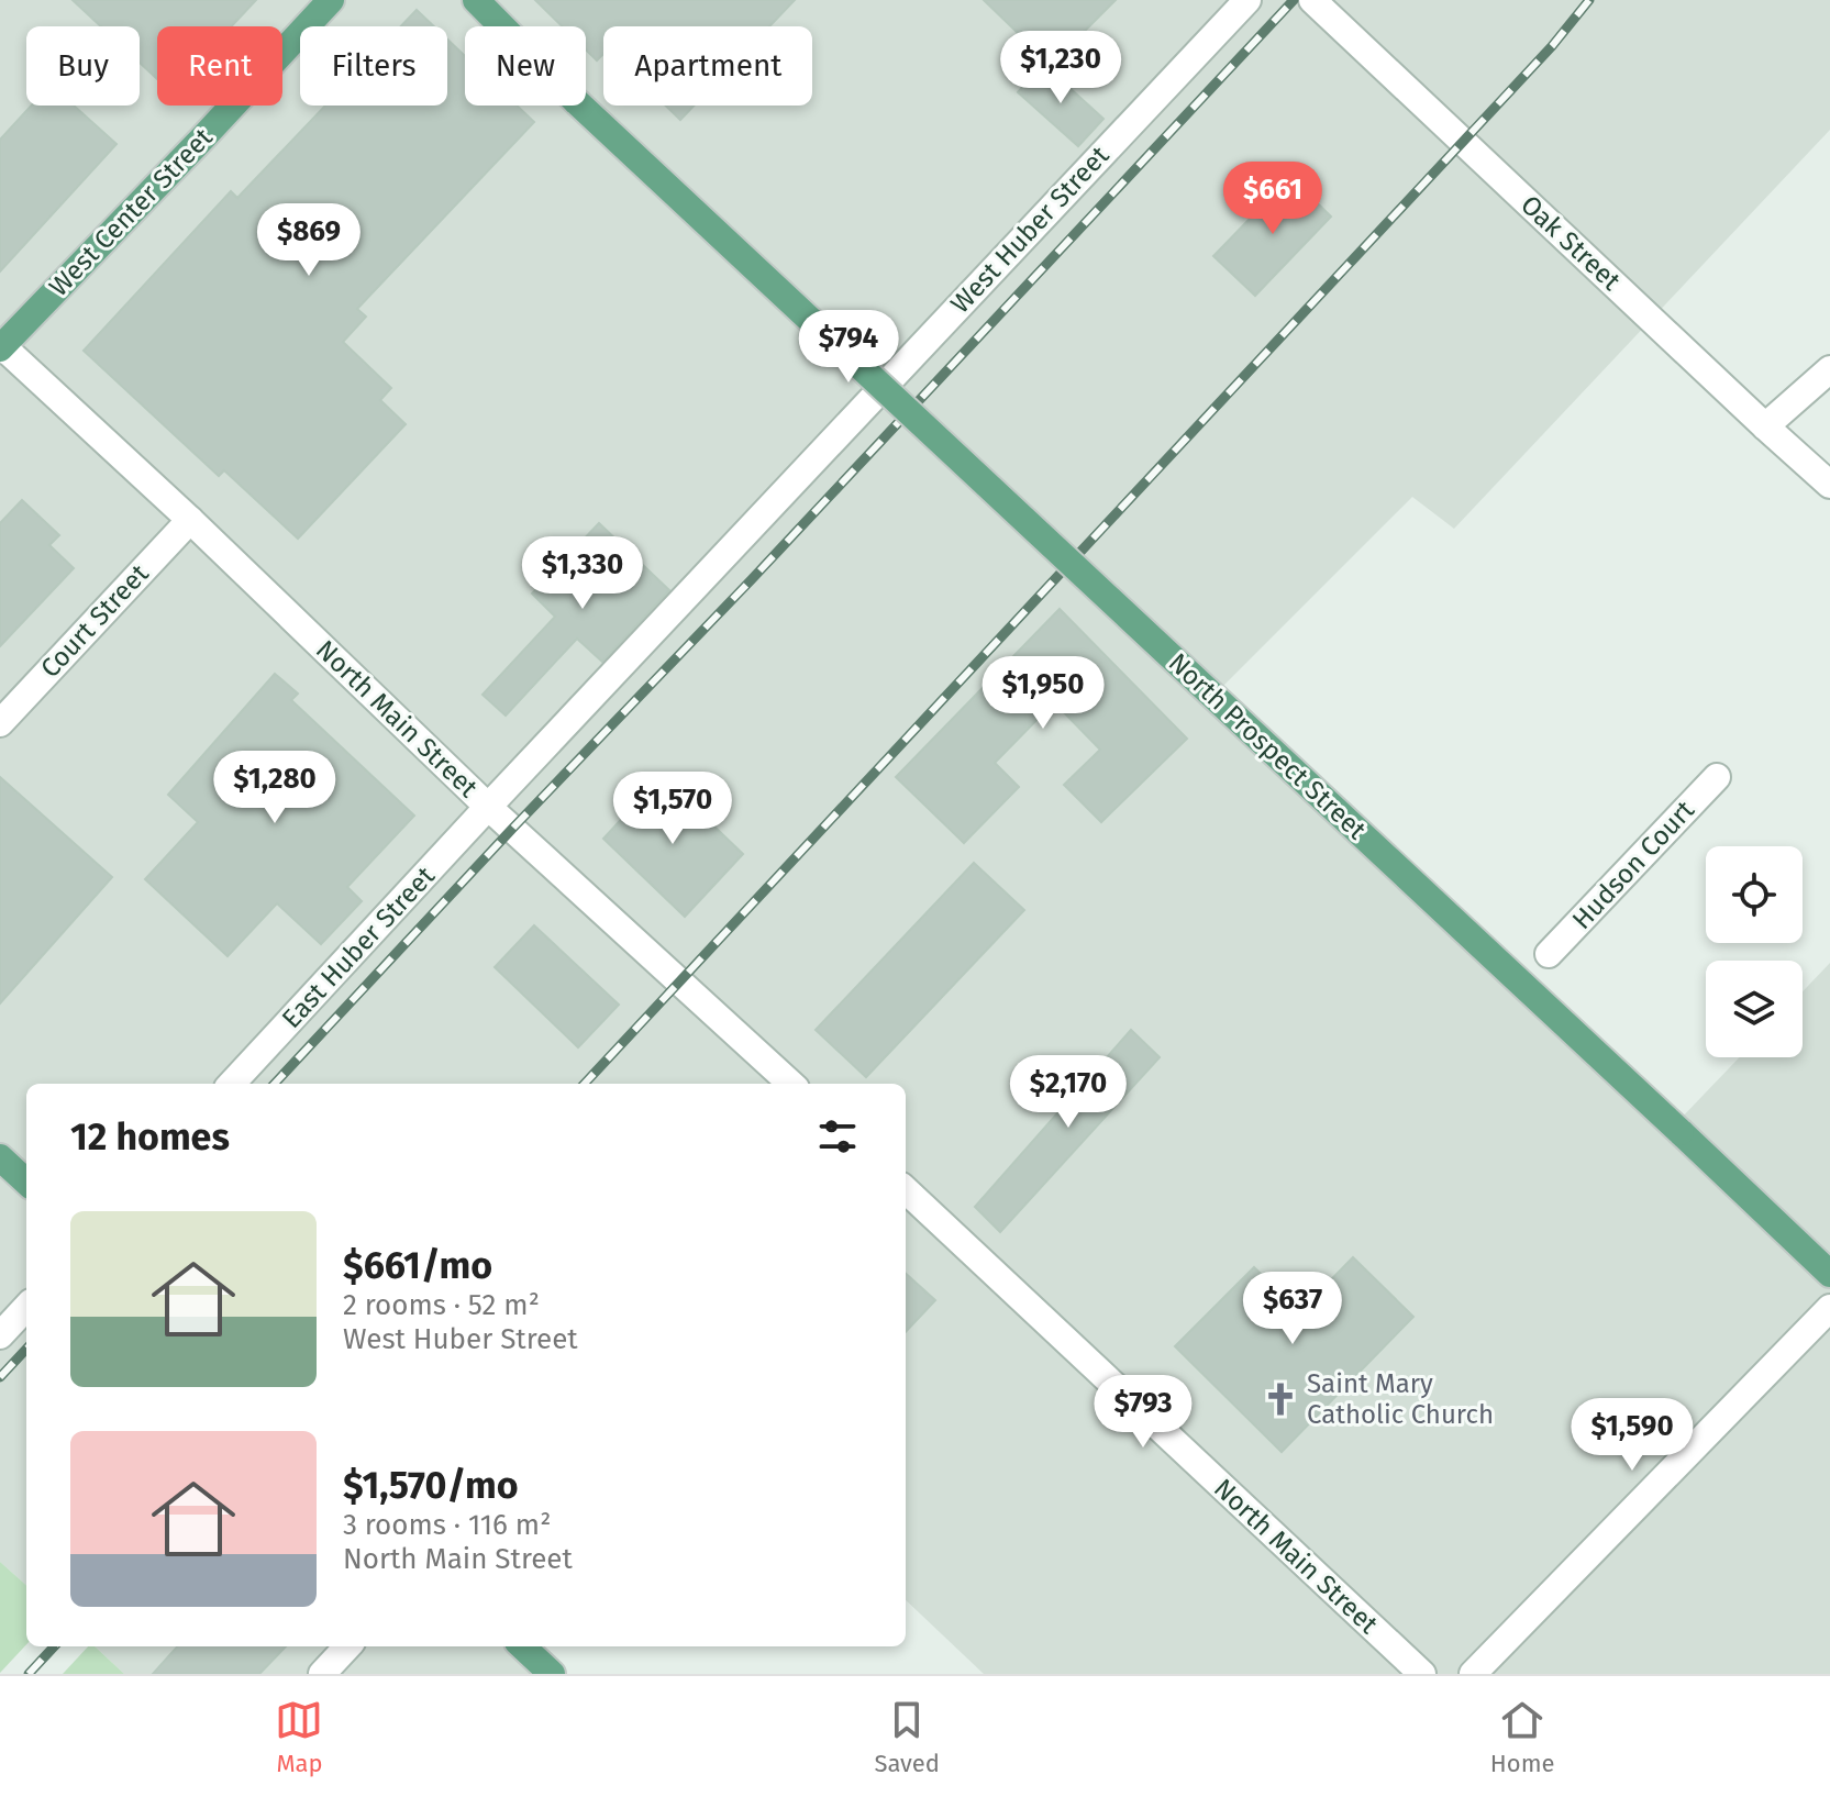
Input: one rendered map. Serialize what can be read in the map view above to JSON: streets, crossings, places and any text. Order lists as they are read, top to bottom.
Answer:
{
  "streets": {
    "main road": ["West Center Street", "North Prospect Street"],
    "street": [
      "West Huber Street",
      "Oak Street",
      "Court Street",
      "North Main Street",
      "Hudson Court",
      "East Huber Street"
    ]
  },
  "crossings": [
    ["West Center Street", "North Main Street"],
    ["West Huber Street", "North Main Street"],
    ["West Huber Street", "East Huber Street"],
    ["Court Street", "North Main Street"],
    ["North Main Street", "East Huber Street"]
  ],
  "places": {
    "church": ["Saint Mary Catholic Church"]
  },
  "page": {
    "chip": [
      "Buy",
      "Rent",
      "Filters",
      "New",
      "Apartment"
    ],
    "price": [
      "$1,230",
      "$661",
      "$869",
      "$794",
      "$1,330",
      "$1,950",
      "$1,280",
      "$1,570",
      "$2,170",
      "$637",
      "$793",
      "$1,590"
    ],
    "heading": "12 homes",
    "list": [
      {
        "name": "$661/mo",
        "note": "2 rooms · 52 m² · West Huber Street"
      },
      {
        "name": "$1,570/mo",
        "note": "3 rooms · 116 m² · North Main Street"
      }
    ],
    "tabs": ["Map", "Saved", "Home"]
  }
}
